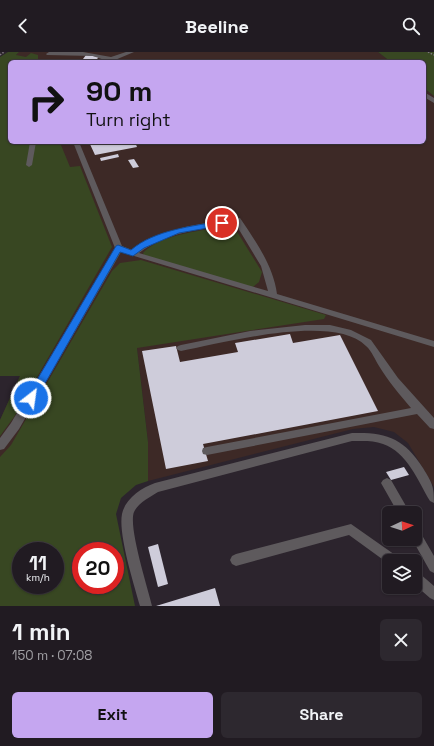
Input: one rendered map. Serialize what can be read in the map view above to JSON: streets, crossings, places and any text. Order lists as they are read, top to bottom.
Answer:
{
  "north": "right",
  "page": {
    "header": "Beeline",
    "turn": ["90 m", "Turn right"],
    "speed": "11 km/h",
    "limit": "20",
    "heading": ["1 min", "150 m · 07:08"],
    "buttons": ["Exit", "Share"]
  }
}
